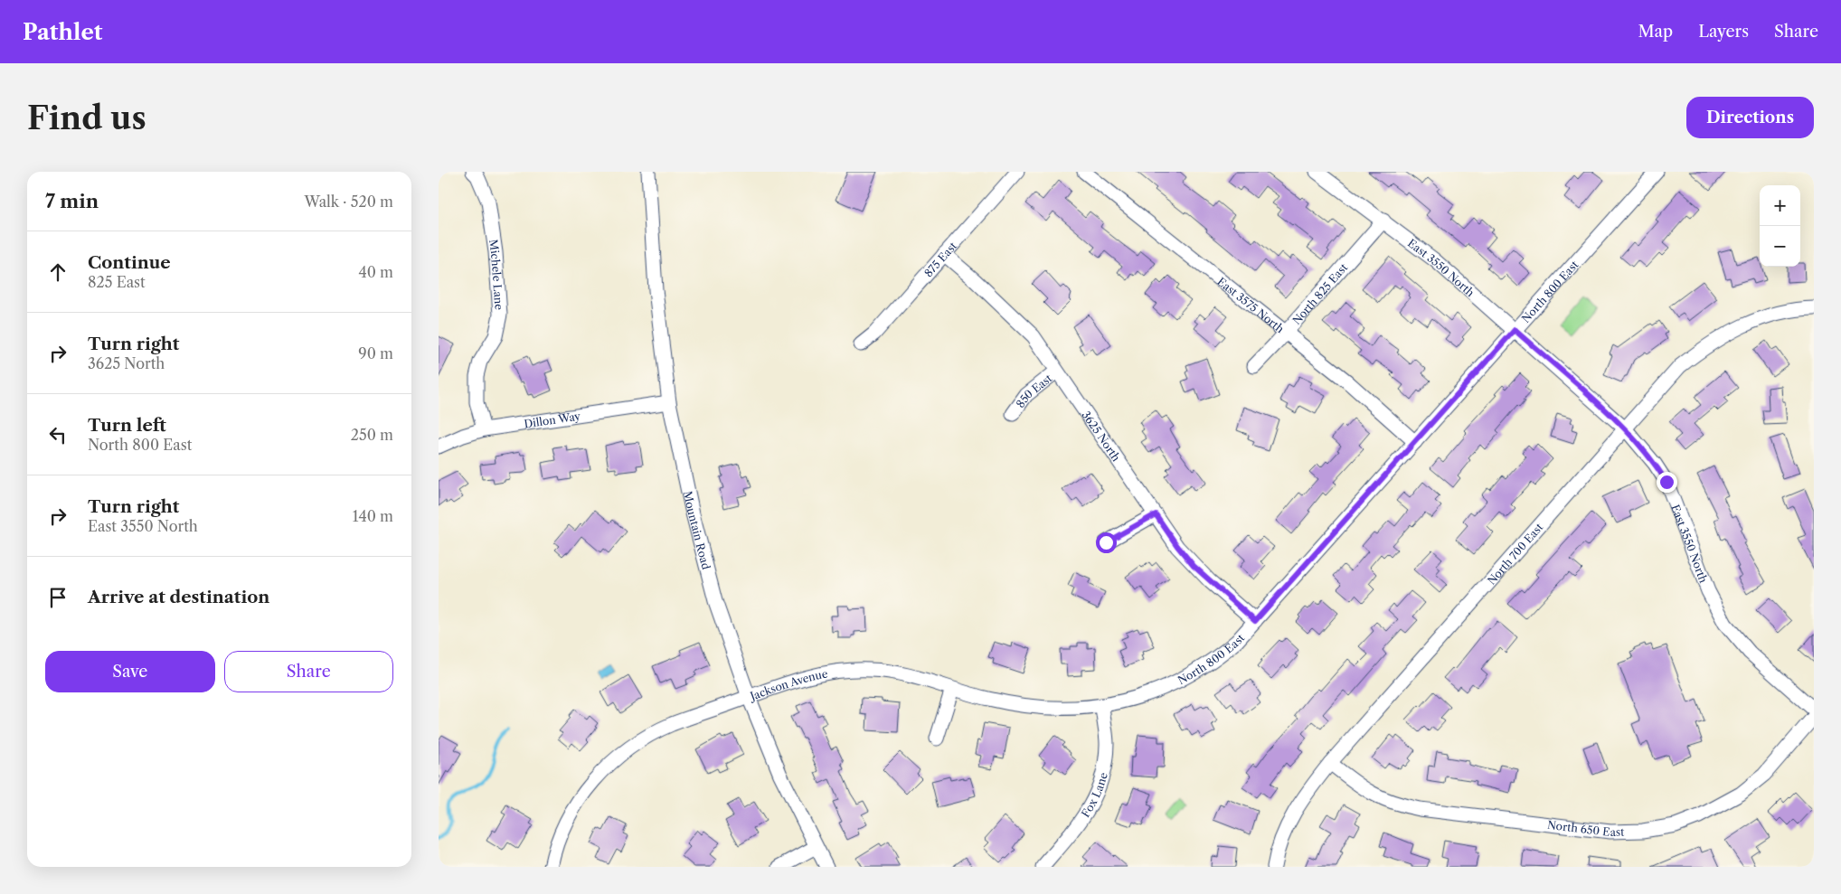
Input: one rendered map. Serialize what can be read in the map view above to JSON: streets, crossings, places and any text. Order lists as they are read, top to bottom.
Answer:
{
  "streets": {
    "street": [
      "875 East",
      "East 3550 North",
      "Michele Lane",
      "North 800 East",
      "North 825 East",
      "East 3575 North",
      "850 East",
      "Dillon Way",
      "3625 North",
      "Mountain Road",
      "North 700 East",
      "Jackson Avenue",
      "Fox Lane",
      "North 650 East"
    ]
  },
  "crossings": [
    ["875 East", "3625 North"],
    ["East 3550 North", "North 800 East"],
    ["East 3550 North", "North 825 East"],
    ["East 3550 North", "North 700 East"],
    ["Michele Lane", "Dillon Way"],
    ["North 800 East", "East 3575 North"],
    ["North 800 East", "3625 North"],
    ["North 800 East", "Jackson Avenue"],
    ["North 800 East", "Fox Lane"],
    ["North 825 East", "East 3575 North"],
    ["850 East", "3625 North"],
    ["Dillon Way", "Mountain Road"],
    ["Mountain Road", "Jackson Avenue"],
    ["North 700 East", "North 650 East"],
    ["Jackson Avenue", "Fox Lane"]
  ],
  "page": {
    "header": "Pathlet",
    "nav": ["Map", "Layers", "Share"],
    "buttons": [
      "Directions",
      ["Save", "Share"]
    ],
    "title": "Find us",
    "heading": ["7 min", "Walk · 520 m"],
    "map_buttons": ["+", "−"],
    "list": [
      ["Continue", "825 East", "40 m"],
      ["Turn right", "3625 North", "90 m"],
      ["Turn left", "North 800 East", "250 m"],
      ["Turn right", "East 3550 North", "140 m"],
      "Arrive at destination"
    ]
  }
}
